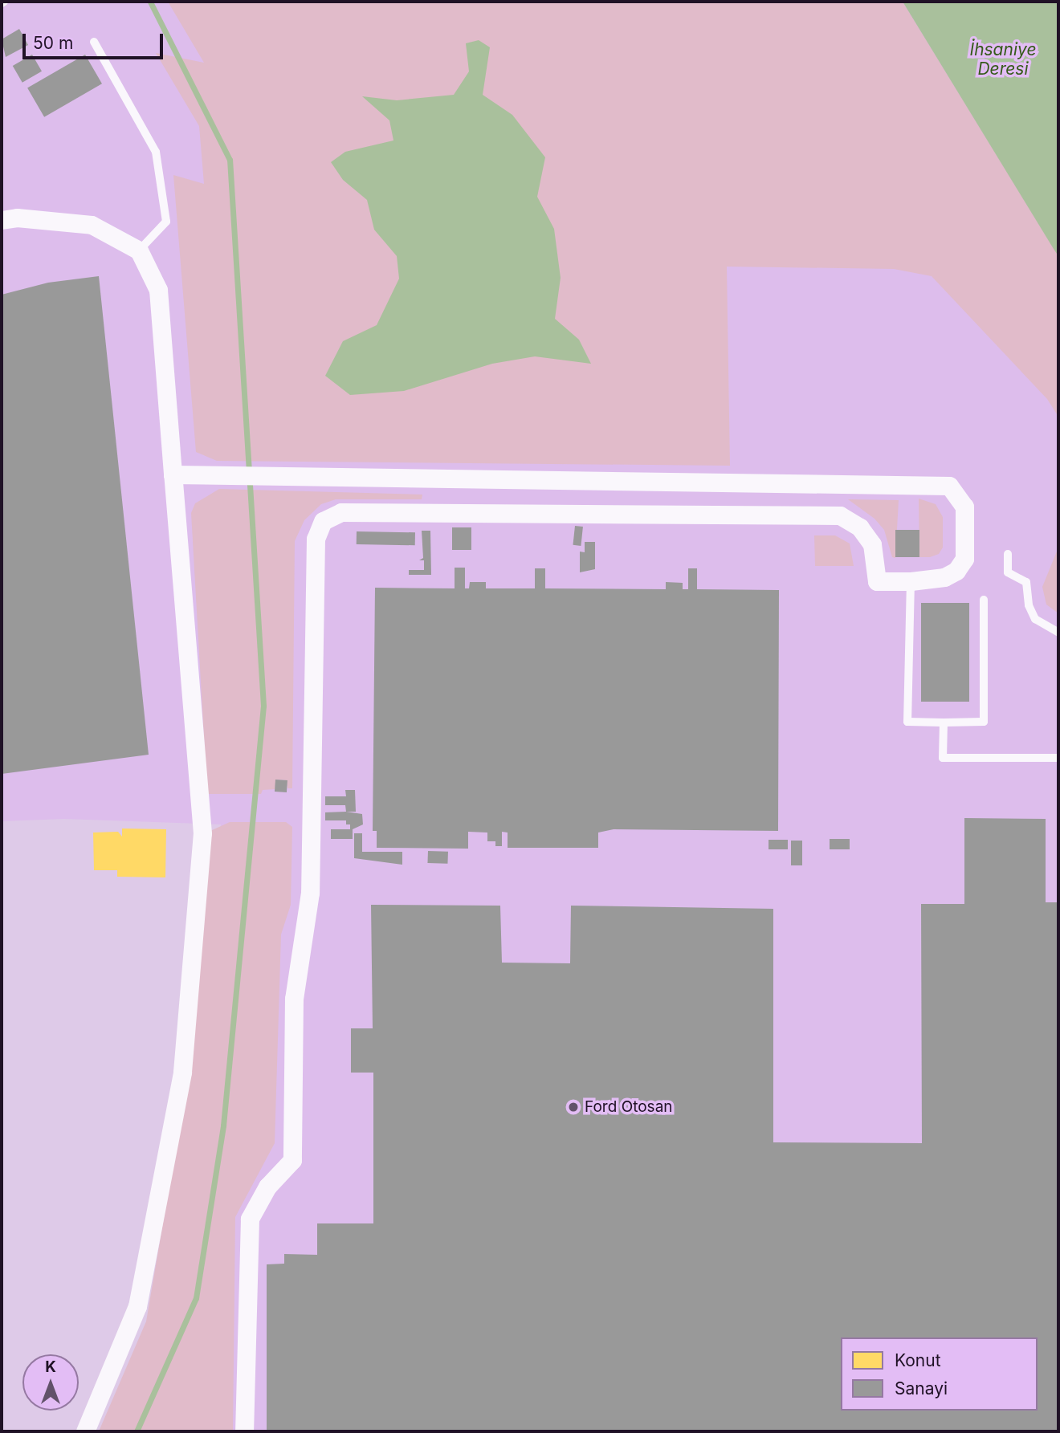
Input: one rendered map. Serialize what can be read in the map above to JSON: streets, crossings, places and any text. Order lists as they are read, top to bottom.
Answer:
{
  "water": ["İhsaniye Deresi"],
  "places": ["Ford Otosan"],
  "legend": ["Konut", "Sanayi"],
  "scale_bar": "50 m",
  "north": "top"
}
